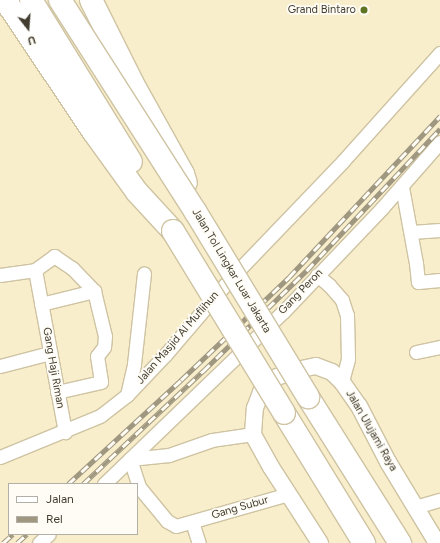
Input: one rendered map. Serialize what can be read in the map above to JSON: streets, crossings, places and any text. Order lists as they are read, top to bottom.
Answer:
{
  "streets": {
    "highway": ["Jalan Tol Lingkar Luar Jakarta"],
    "street": [
      "Gang Peron",
      "Jalan Masjid Al Muflihun",
      "Gang Haji Riman",
      "Jalan Ulujami Raya",
      "Gang Subur"
    ]
  },
  "crossings": [
    ["Gang Peron", "Gang Subur"],
    ["Jalan Masjid Al Muflihun", "Gang Haji Riman"]
  ],
  "places": ["Grand Bintaro"],
  "legend": ["Jalan", "Rel"],
  "north": "bottom"
}
